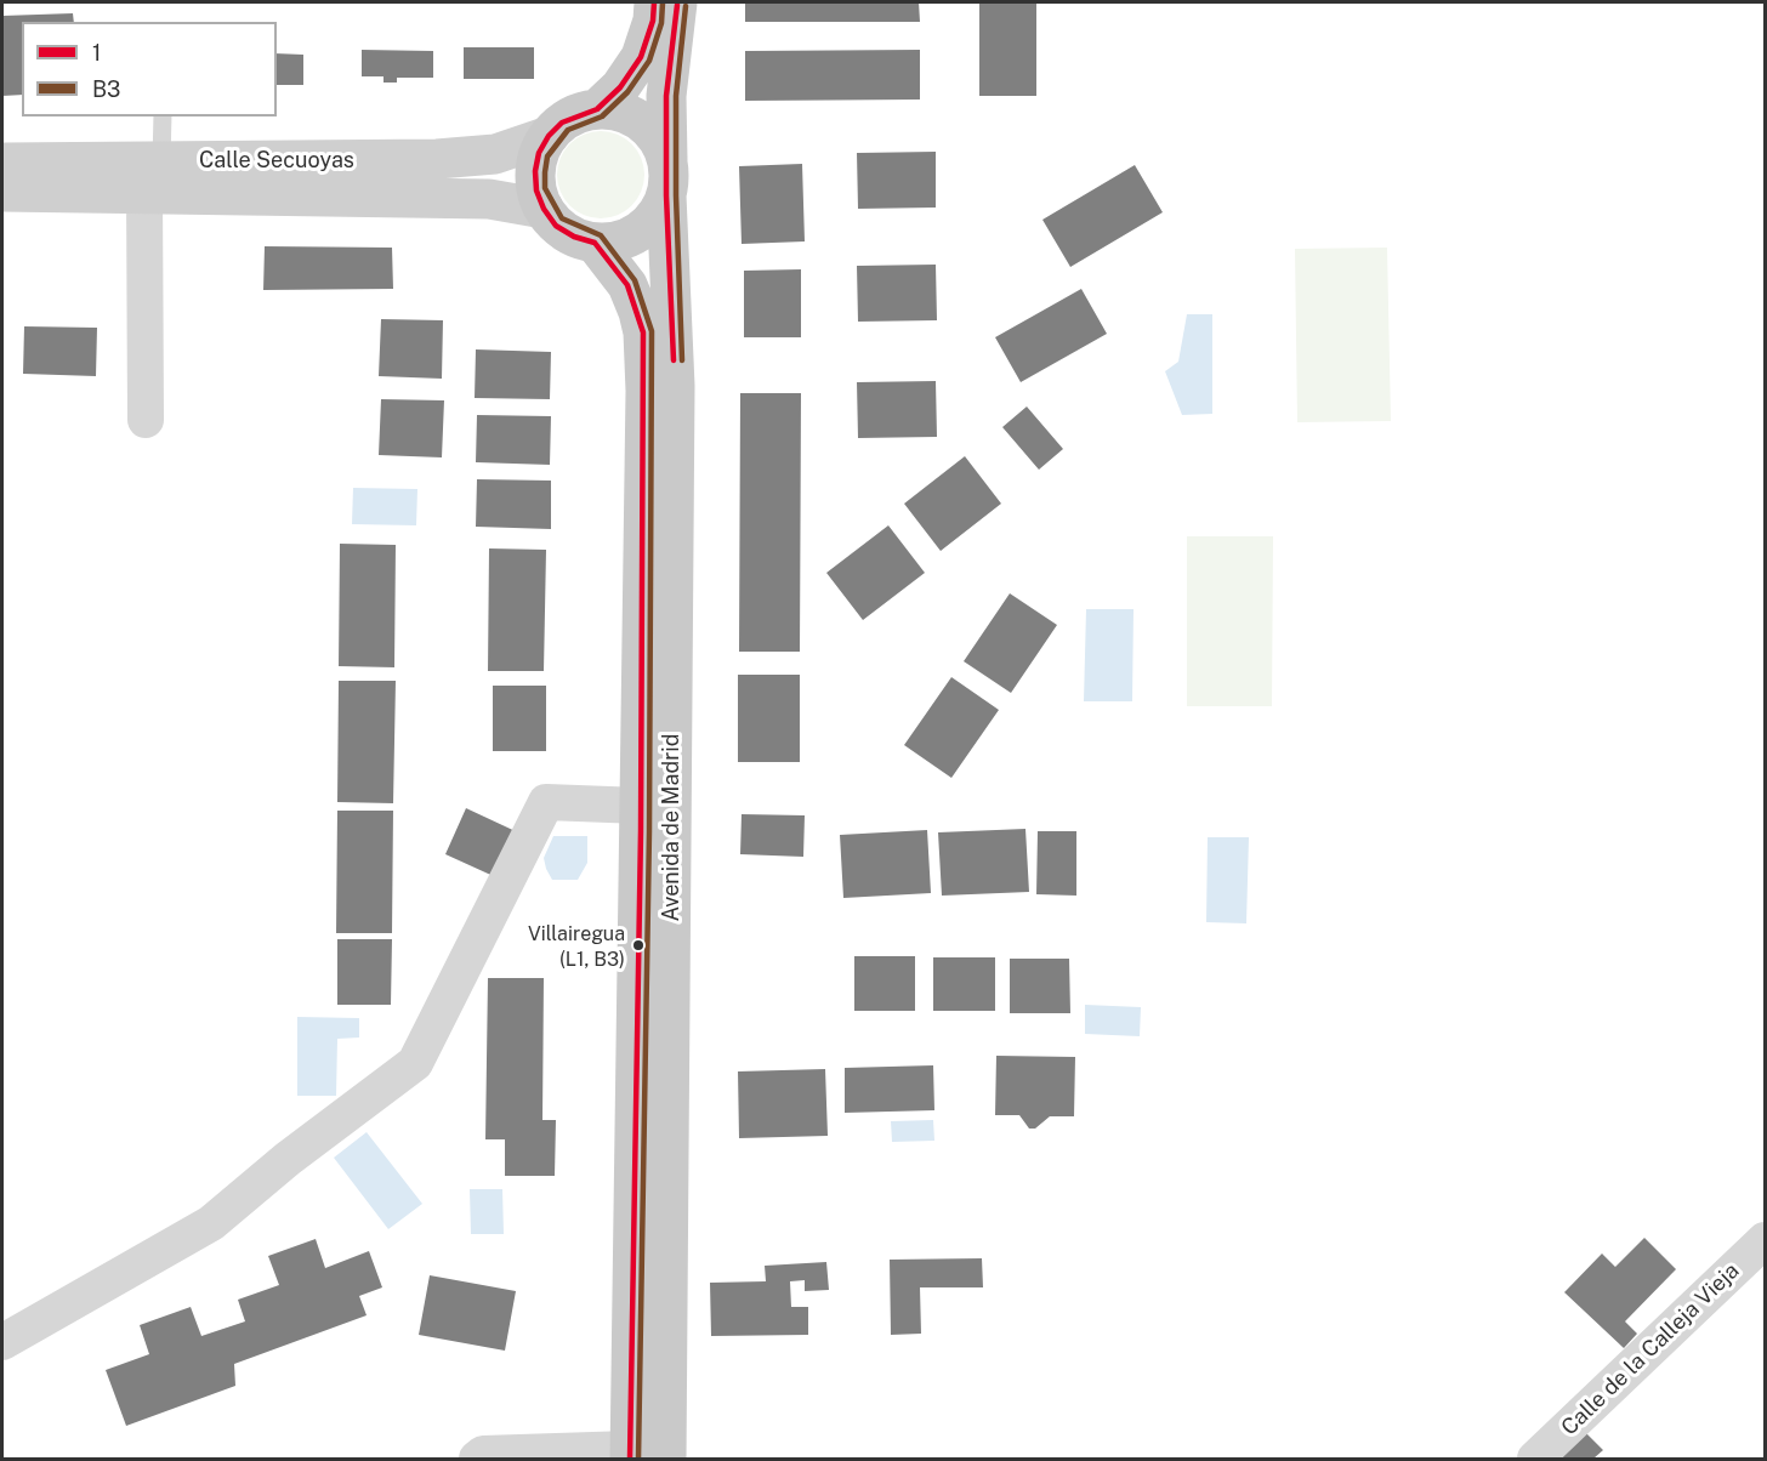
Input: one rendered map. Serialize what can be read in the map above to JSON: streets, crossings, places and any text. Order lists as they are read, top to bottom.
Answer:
{
  "streets": {
    "main road": ["Calle Secuoyas", "Avenida de Madrid"],
    "street": ["Calle de la Calleja Vieja"]
  },
  "crossings": [
    ["Calle Secuoyas", "Avenida de Madrid"]
  ],
  "places": ["Villairegua (L1, B3)"],
  "lines": ["transit line 1", "transit line B3"],
  "legend": ["1", "B3"]
}
